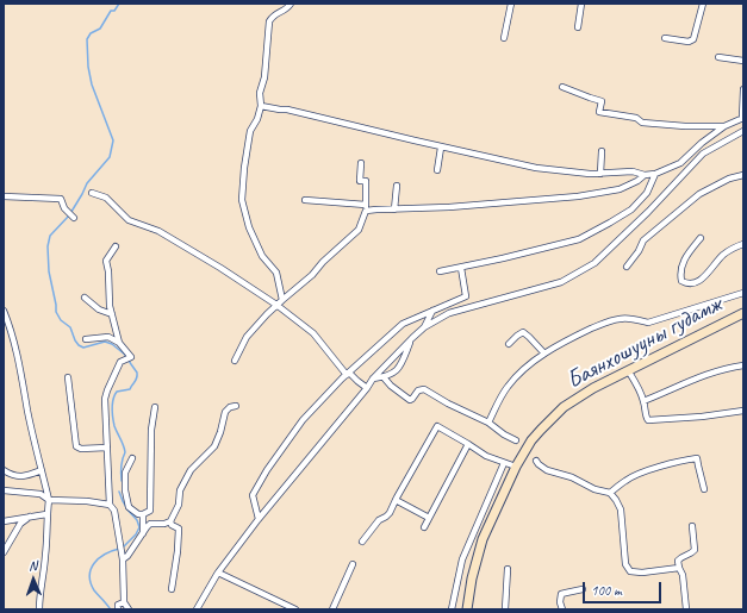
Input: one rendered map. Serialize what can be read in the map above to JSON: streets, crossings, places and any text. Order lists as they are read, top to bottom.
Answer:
{
  "streets": {
    "main road": ["Баянхошууны гудамж"]
  },
  "scale_bar": "100 m",
  "north": "top"
}
